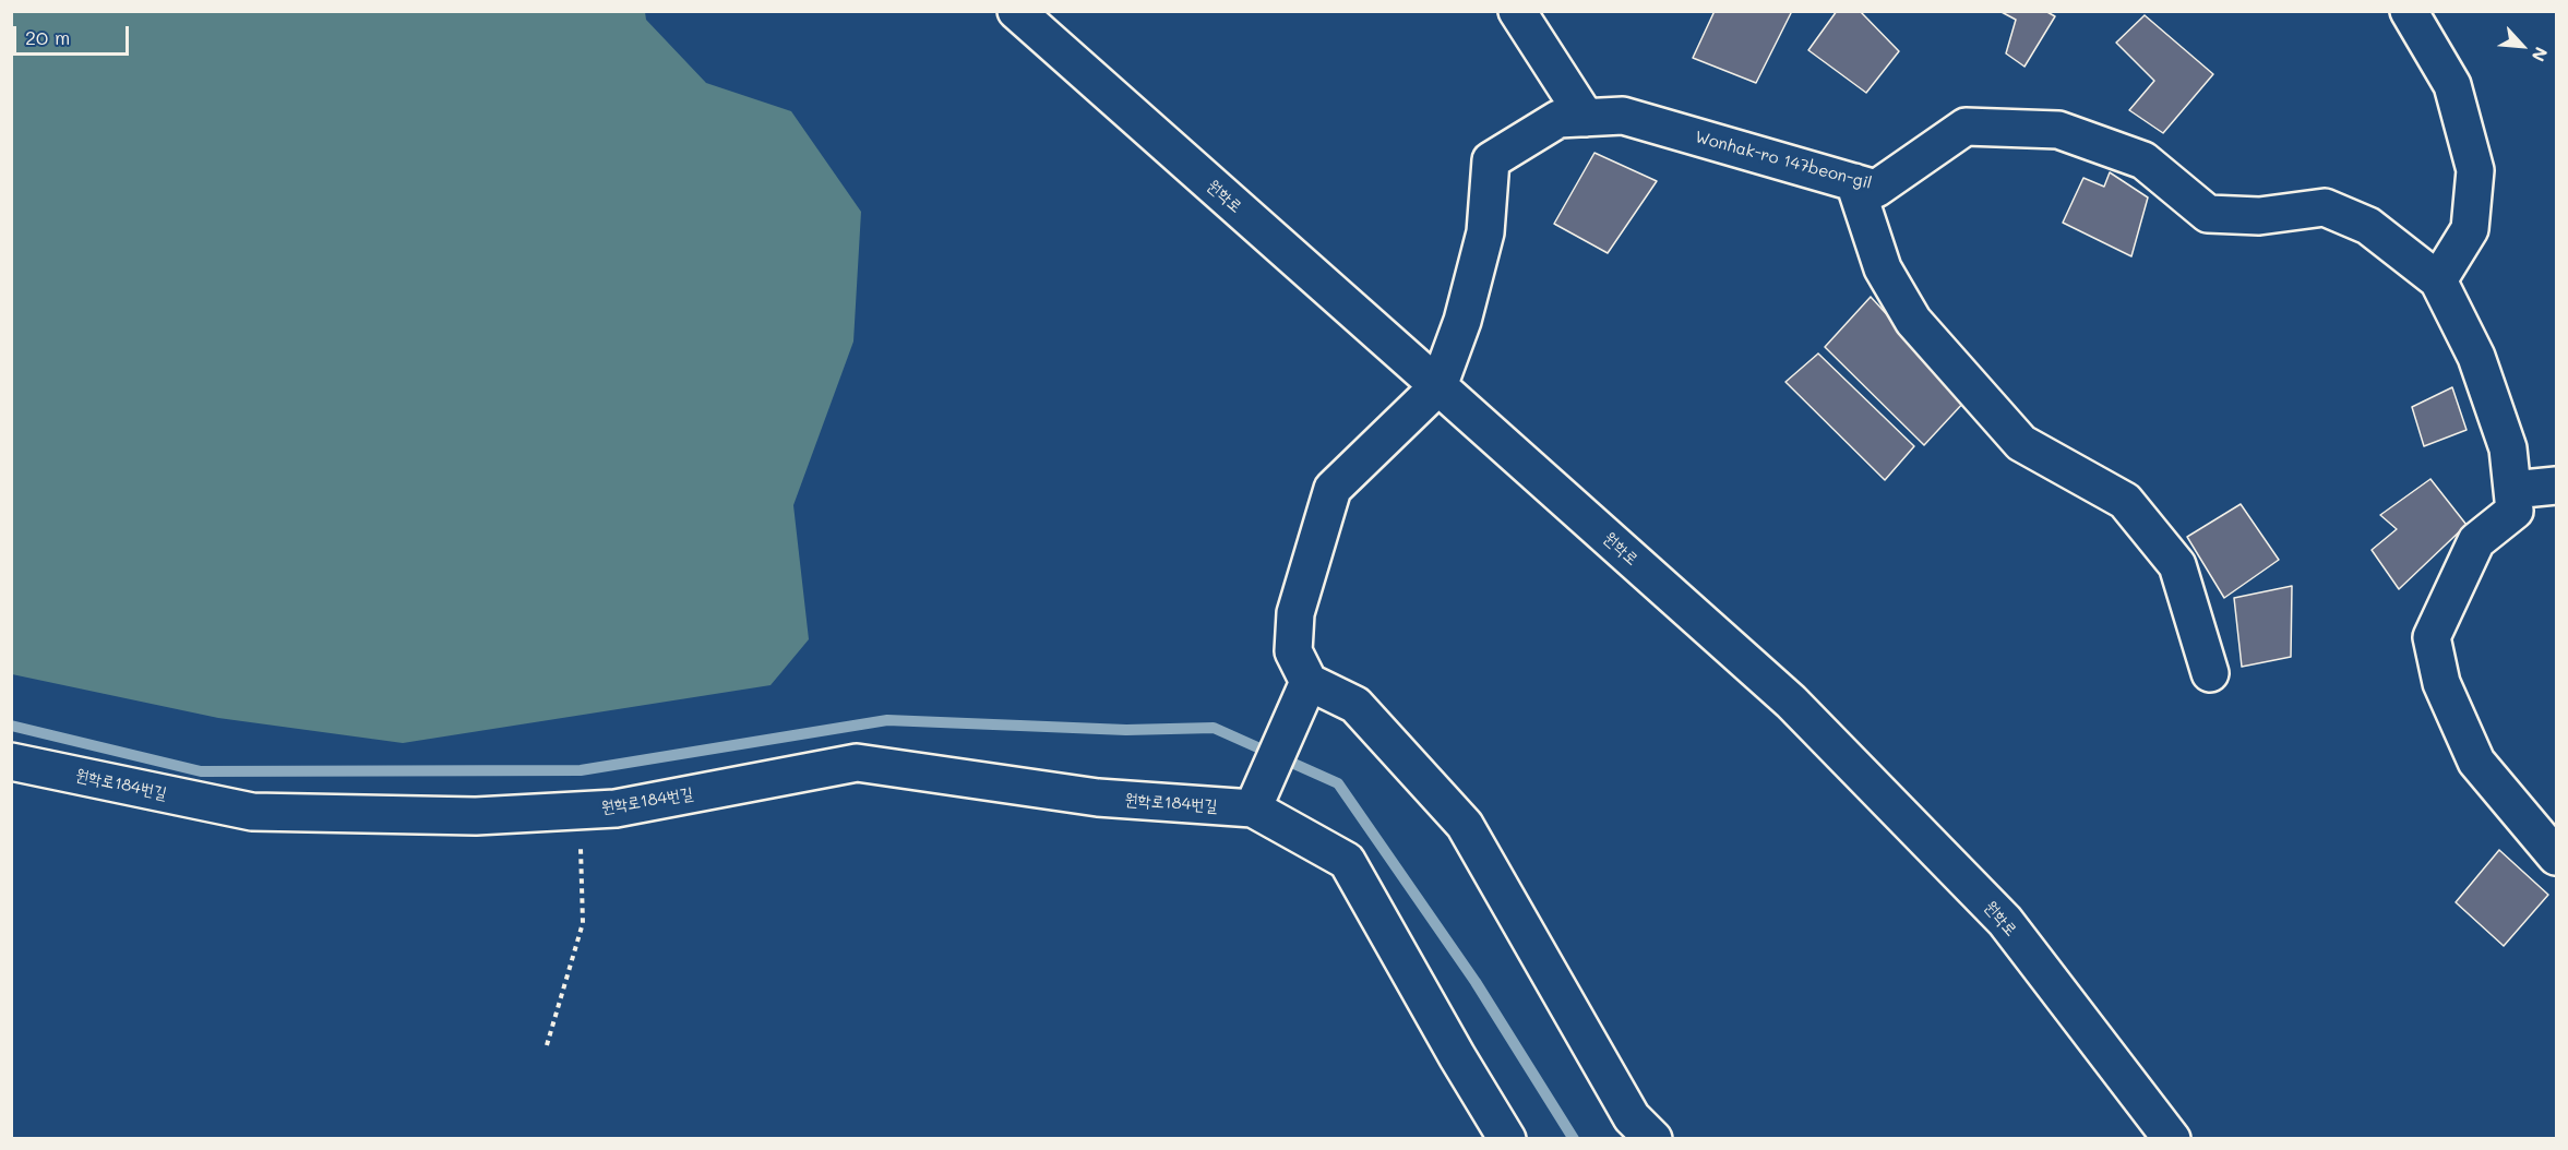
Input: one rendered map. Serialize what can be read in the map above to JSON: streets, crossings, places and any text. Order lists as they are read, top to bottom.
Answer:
{
  "streets": {
    "street": ["Wonhak-ro 147beon-gil", "원학로", "원학로184번길"]
  },
  "crossings": [
    ["Wonhak-ro 147beon-gil", "원학로"]
  ],
  "scale_bar": "20 m",
  "north": "bottom right"
}
